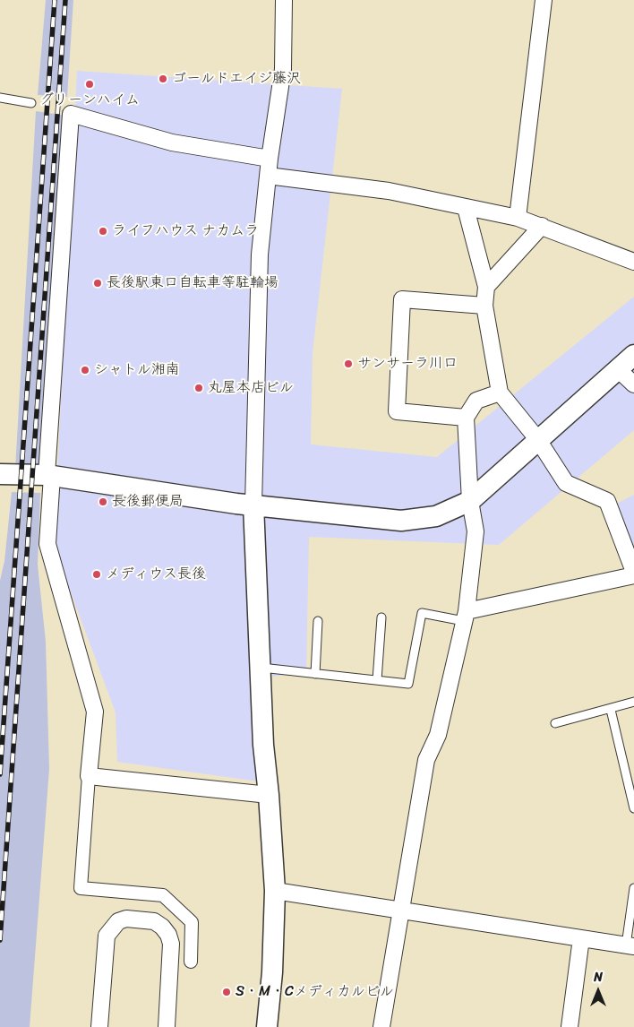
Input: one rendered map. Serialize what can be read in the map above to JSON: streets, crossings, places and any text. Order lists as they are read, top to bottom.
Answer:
{
  "places": [
    "ゴールドエイジ藤沢",
    "グリーンハイム",
    "ライフハウス ナカムラ",
    "長後駅東口自転車等駐輪場",
    "サンサーラ川口",
    "シャトル湘南",
    "丸屋本店ビル",
    "長後郵便局",
    "メディウス長後",
    "S・M・Cメディカルビル"
  ],
  "north": "top"
}
